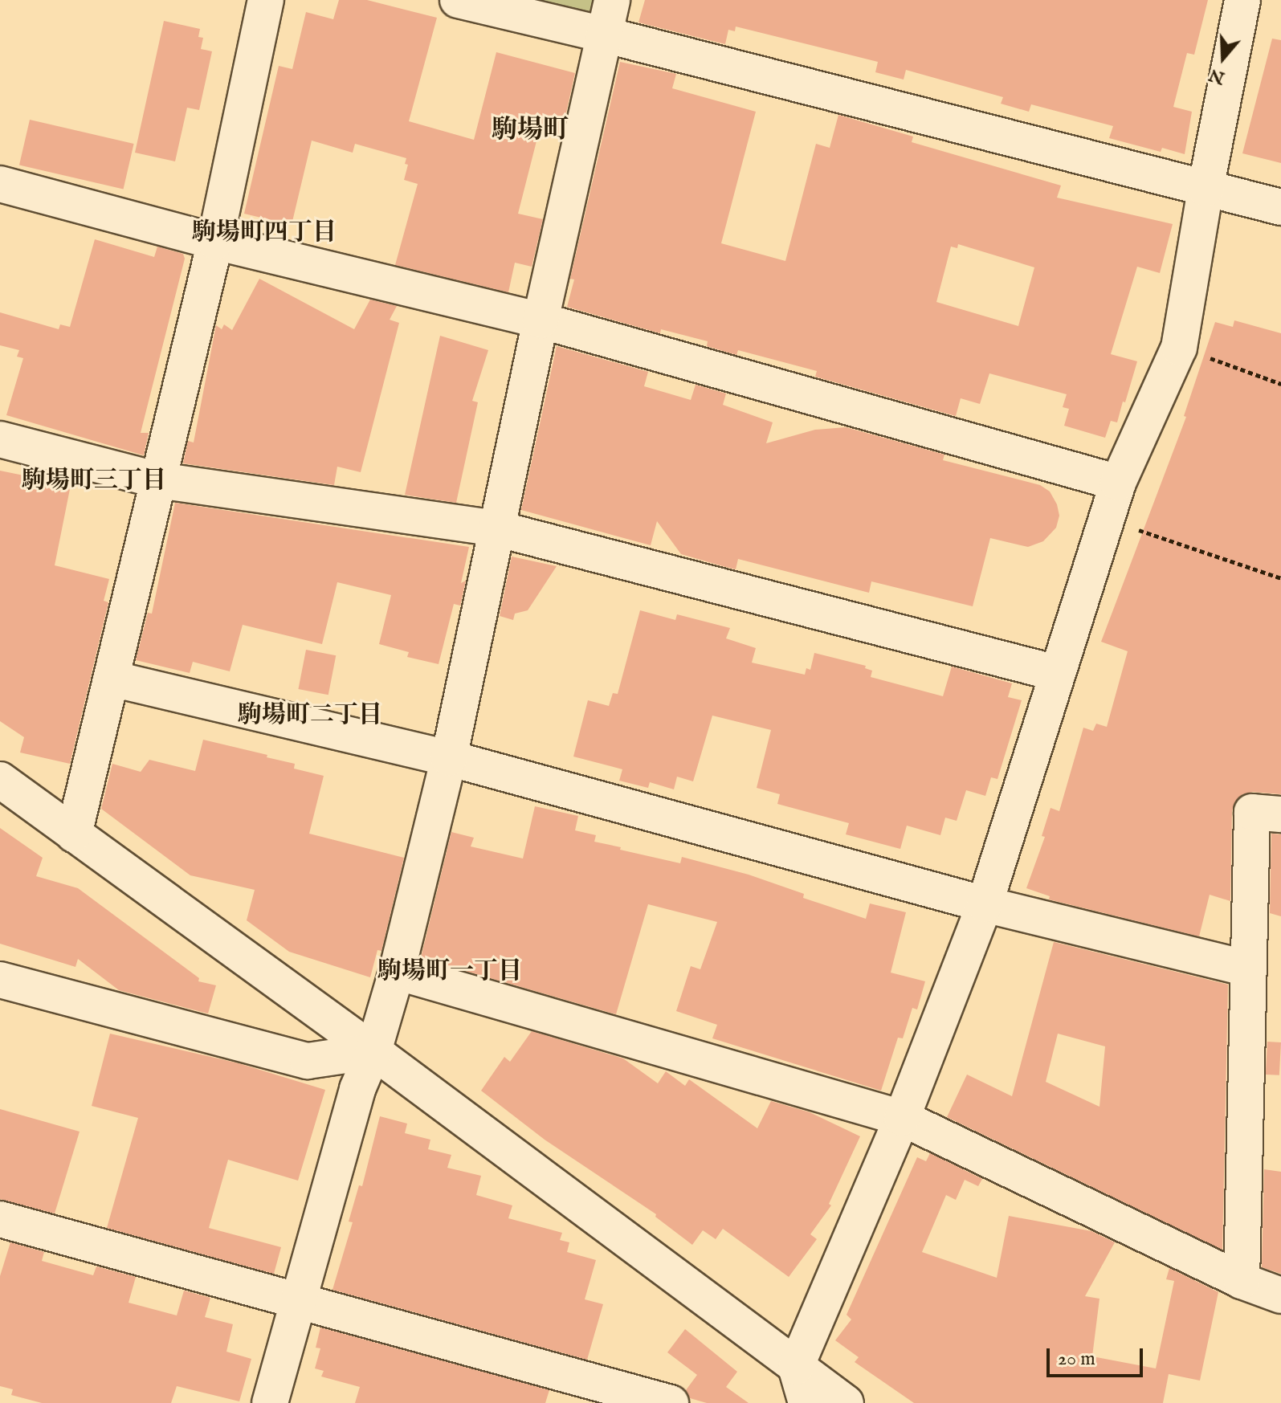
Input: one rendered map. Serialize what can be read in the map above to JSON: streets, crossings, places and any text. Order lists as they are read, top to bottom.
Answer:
{
  "districts": [
    "駒場町",
    "駒場町四丁目",
    "駒場町三丁目",
    "駒場町二丁目",
    "駒場町一丁目"
  ],
  "scale_bar": "20 m",
  "north": "bottom"
}
